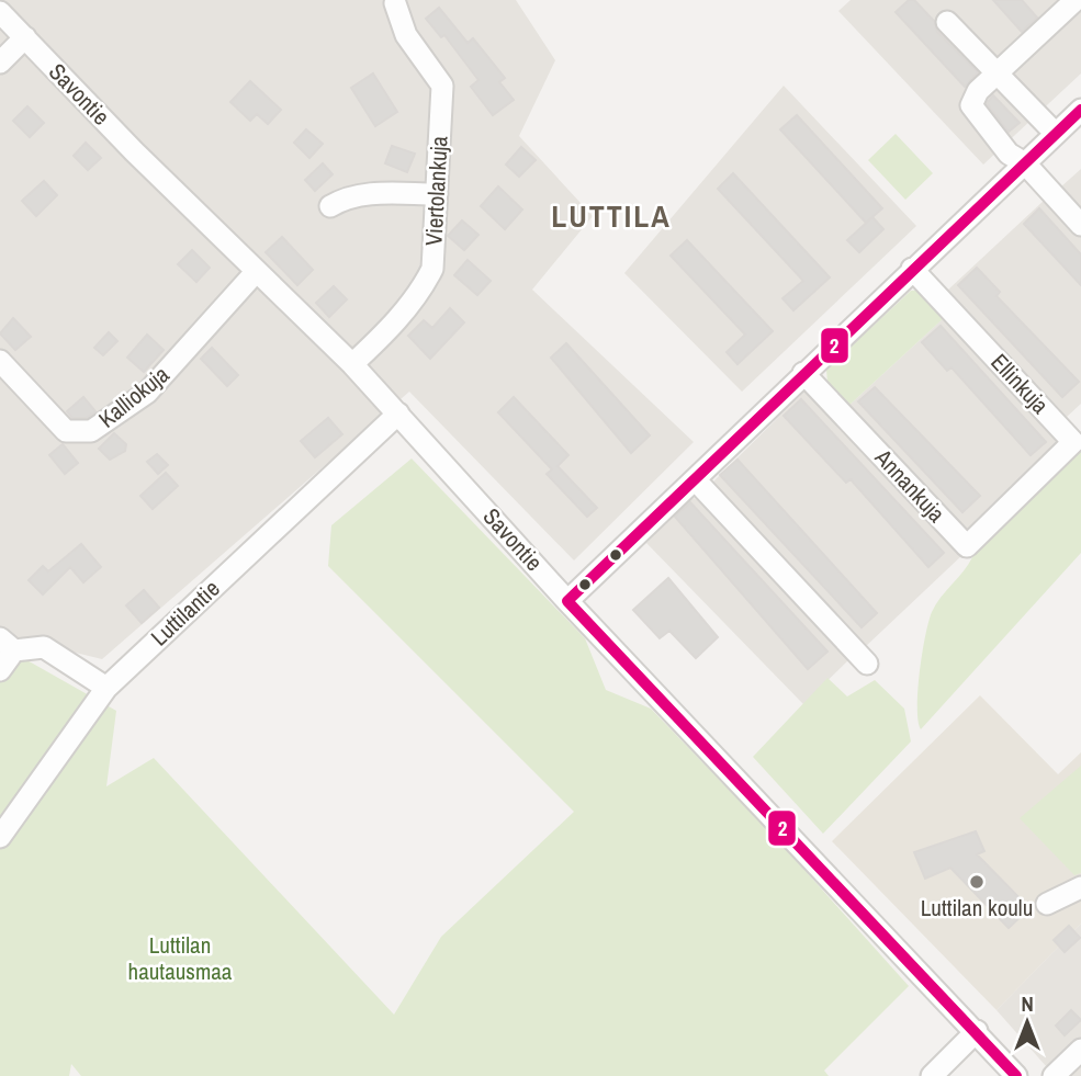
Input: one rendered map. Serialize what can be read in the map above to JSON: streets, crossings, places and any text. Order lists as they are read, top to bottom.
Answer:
{
  "streets": {
    "street": [
      "Savontie",
      "Viertolankuja",
      "Ellinkuja",
      "Kalliokuja",
      "Annankuja",
      "Luttilantie"
    ]
  },
  "crossings": [
    ["Savontie", "Viertolankuja"],
    ["Savontie", "Kalliokuja"],
    ["Savontie", "Luttilantie"],
    ["Ellinkuja", "Annankuja"]
  ],
  "districts": ["LUTTILA"],
  "parks": ["Luttilan hautausmaa"],
  "places": ["Luttilan koulu"],
  "lines": ["transit line 2"],
  "north": "top"
}
